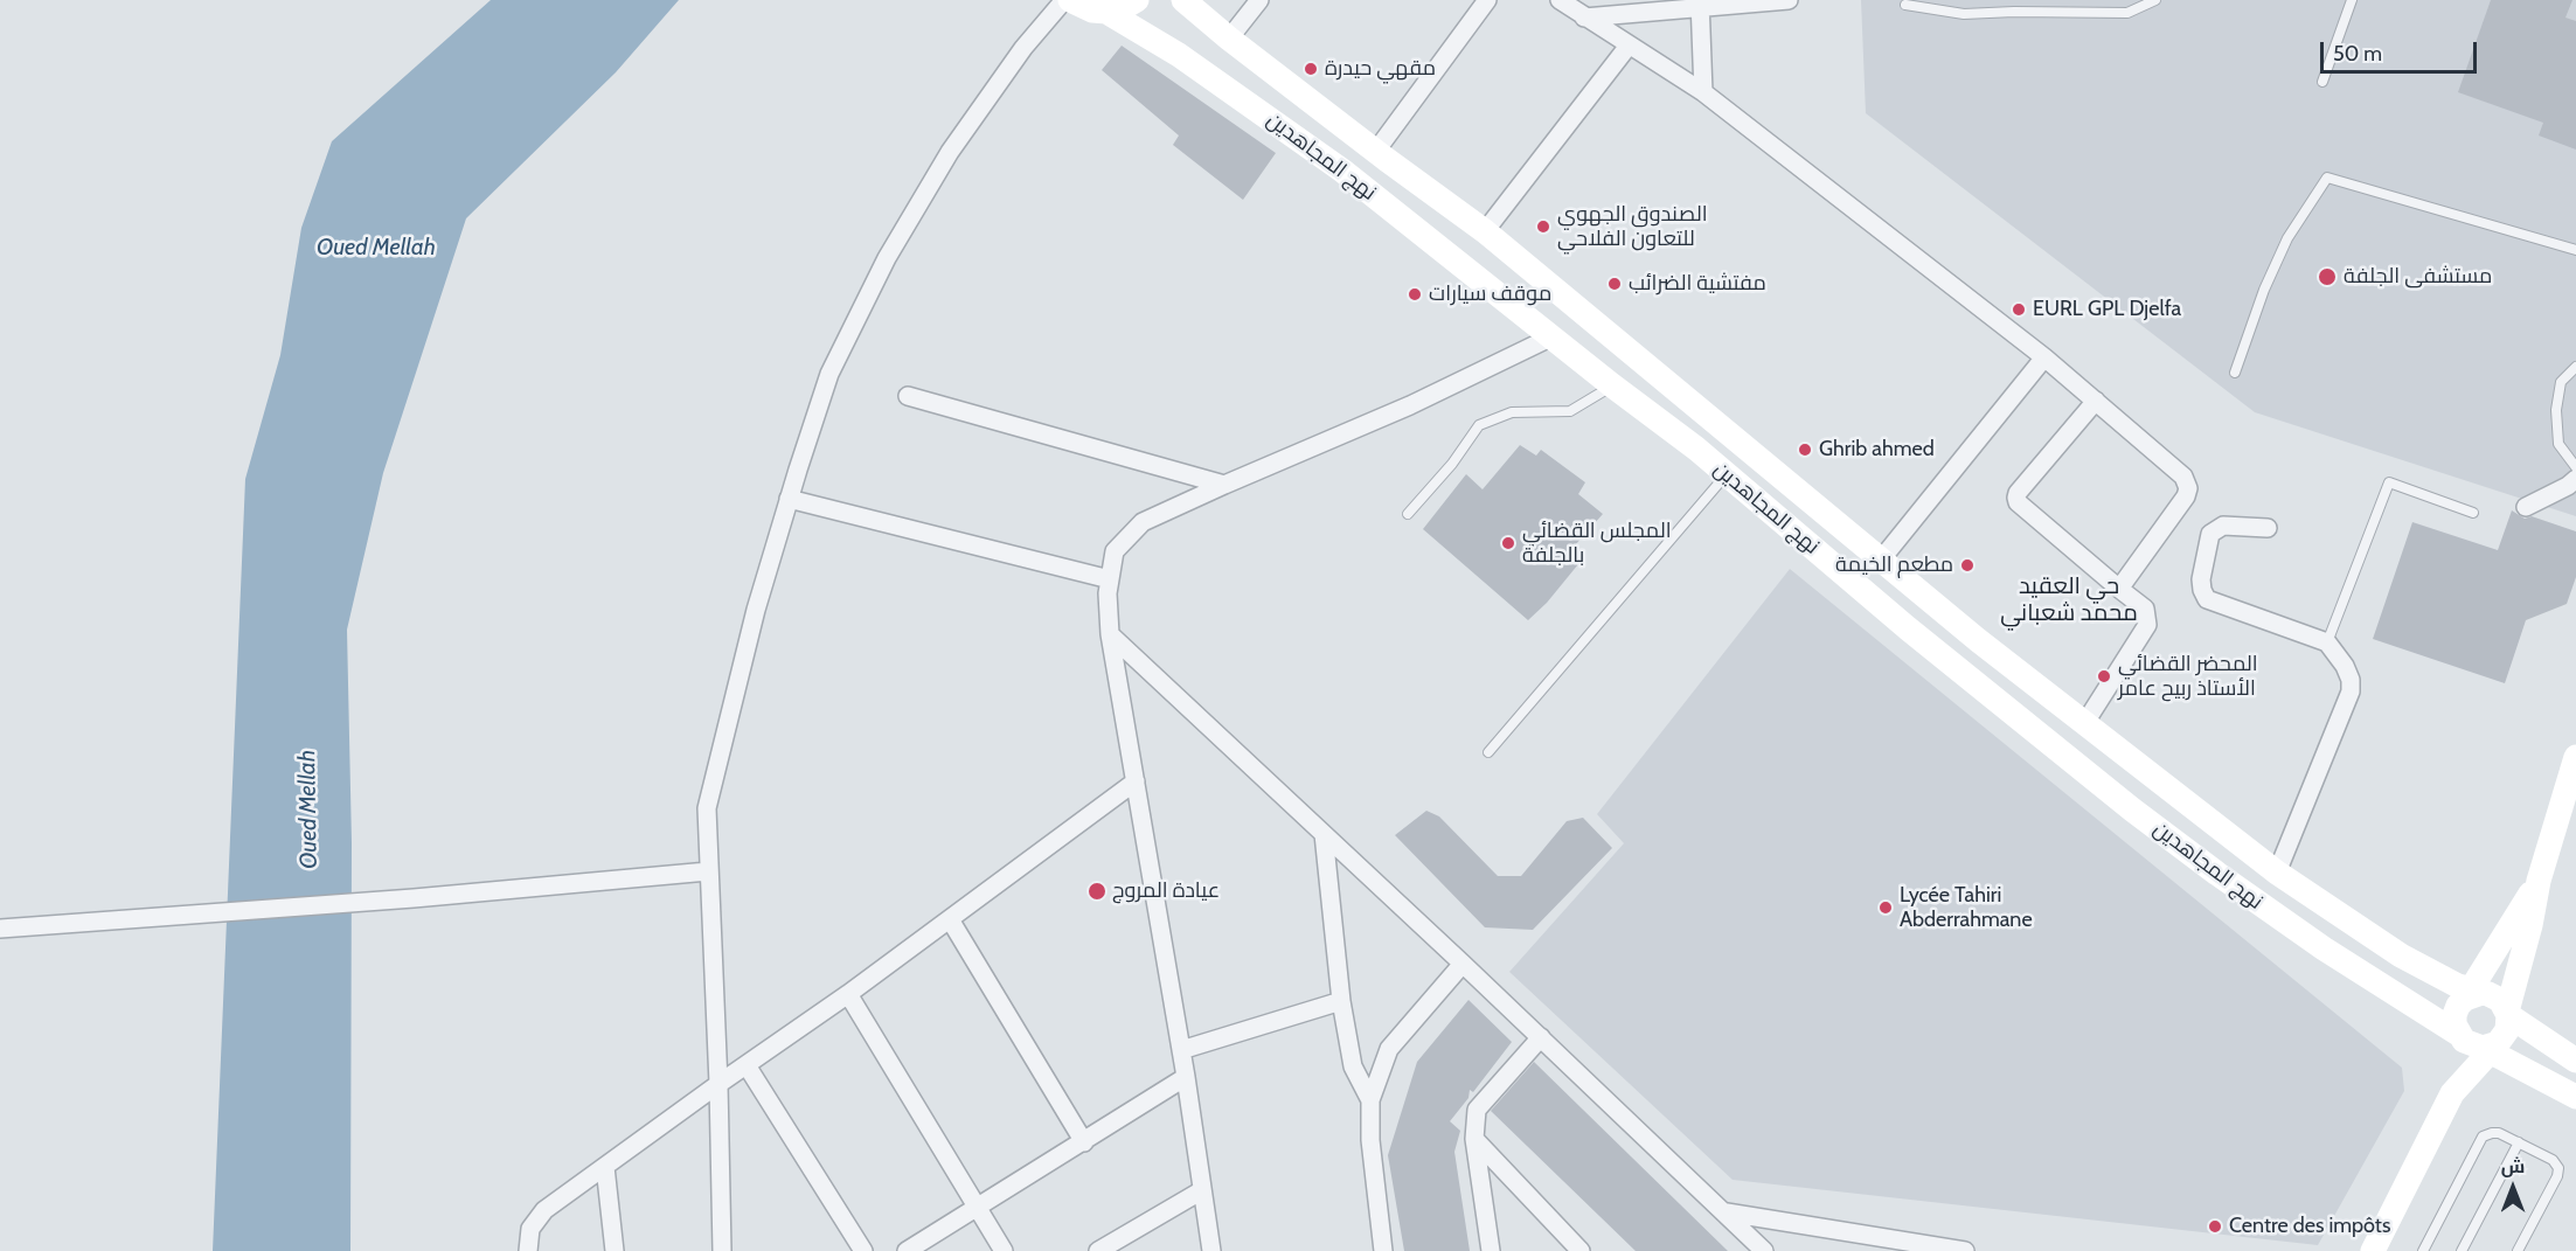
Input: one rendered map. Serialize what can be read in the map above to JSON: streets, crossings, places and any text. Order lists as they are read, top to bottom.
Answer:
{
  "streets": {
    "main road": ["نهج المجاهدين"]
  },
  "districts": ["حي العقيد محمد شعباني"],
  "water": ["Oued Mellah"],
  "places": [
    "مقهي حيدرة",
    "الصندوق الجهوي للتعاون الفلاحي",
    "مستشفى الجلفة",
    "مفتشية الضرائب",
    "موقف سيارات",
    "EURL GPL Djelfa",
    "Ghrib ahmed",
    "المجلس القضائي بالجلفة",
    "مطعم الخيمة",
    "المحضر القضائي الأستاذ ربيح عامر",
    "عيادة المروج",
    "Lycée Tahiri Abderrahmane",
    "Centre des impôts"
  ],
  "scale_bar": "50 m",
  "north": "top"
}
